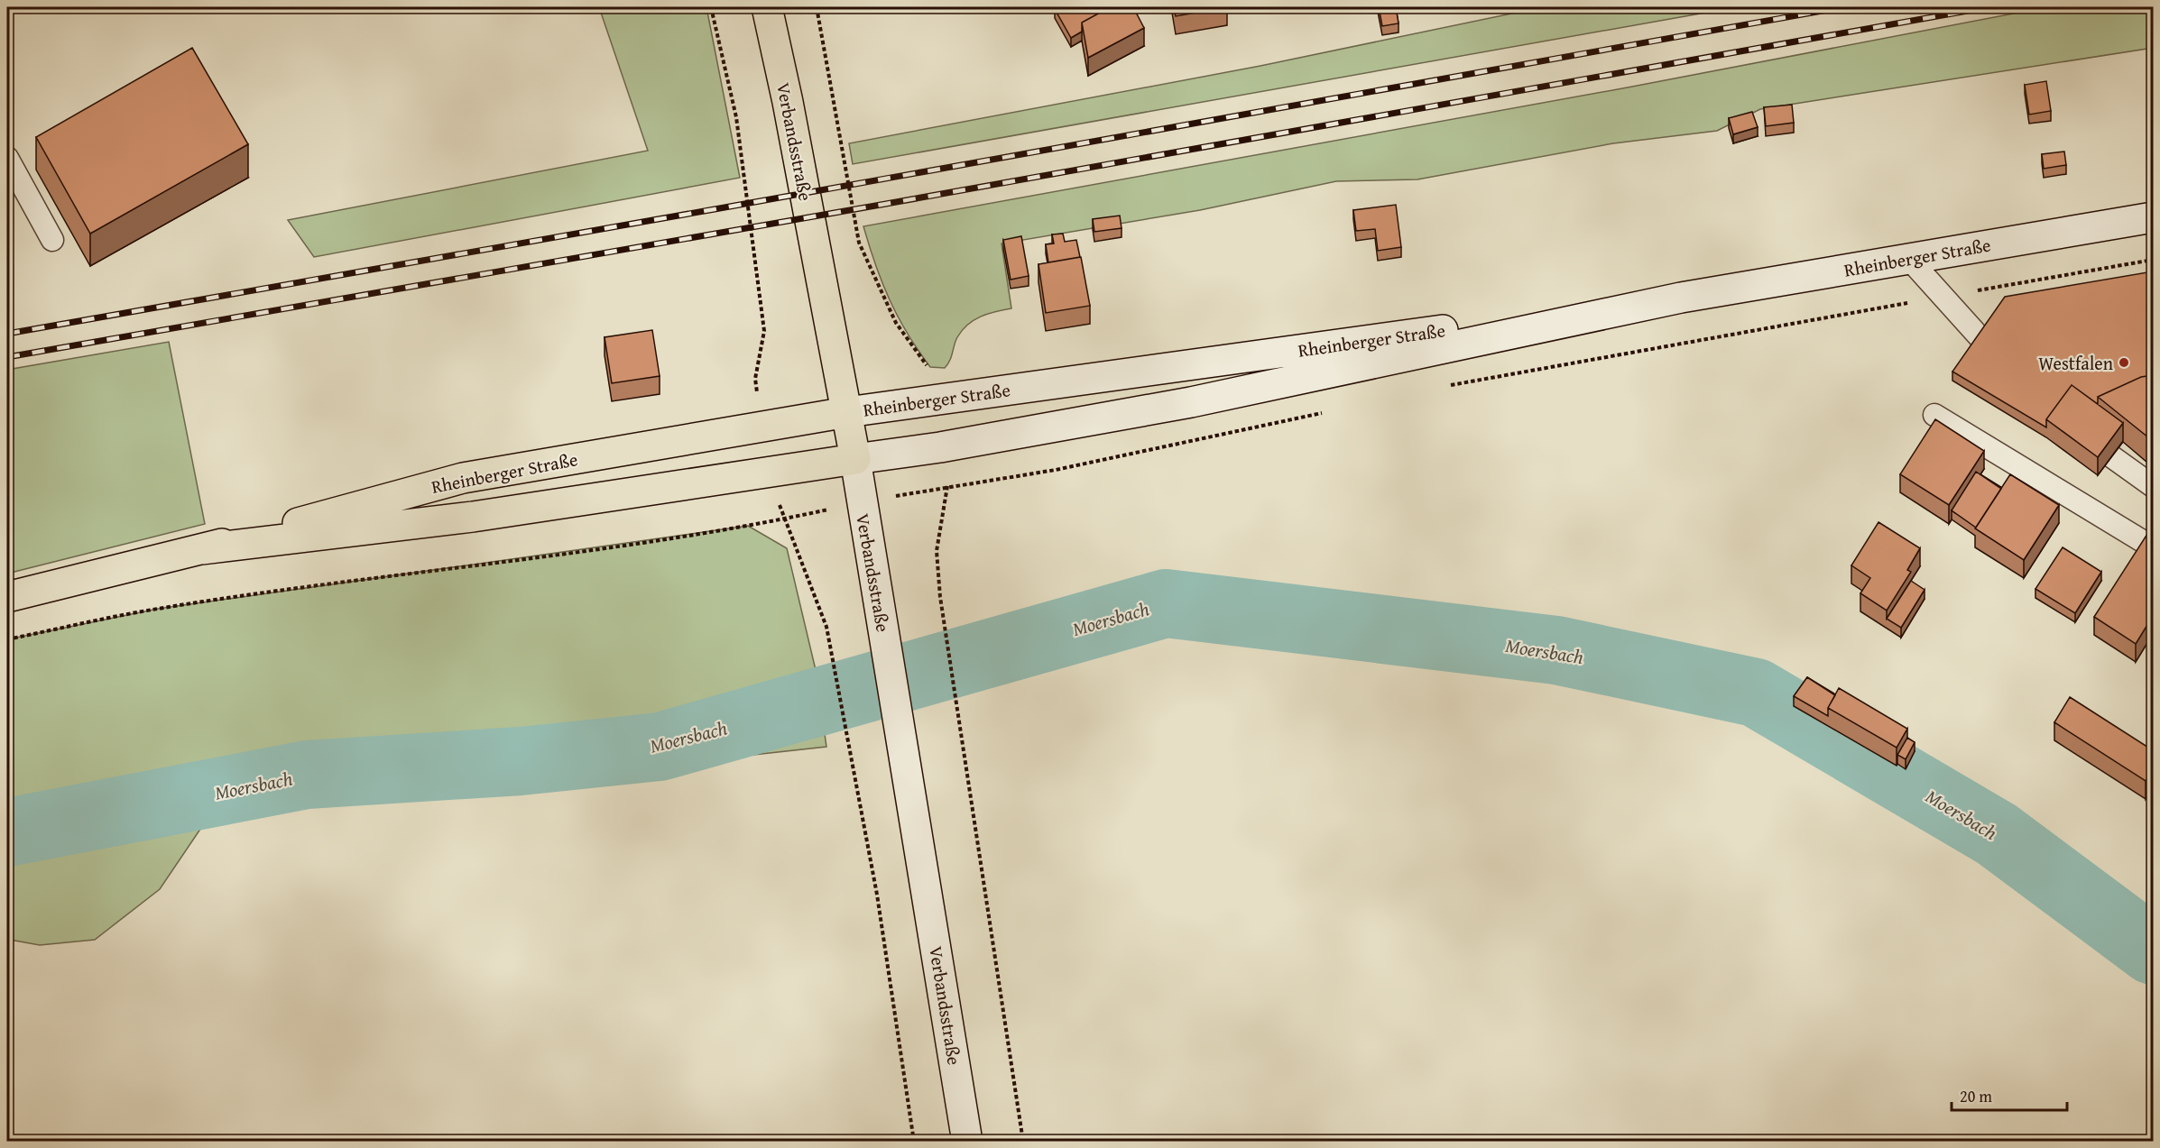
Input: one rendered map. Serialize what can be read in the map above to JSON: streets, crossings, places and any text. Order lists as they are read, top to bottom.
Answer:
{
  "streets": {
    "main road": ["Verbandsstraße", "Rheinberger Straße"]
  },
  "crossings": [
    ["Verbandsstraße", "Rheinberger Straße"]
  ],
  "water": ["Moersbach"],
  "places": ["Westfalen"],
  "scale_bar": "20 m"
}
